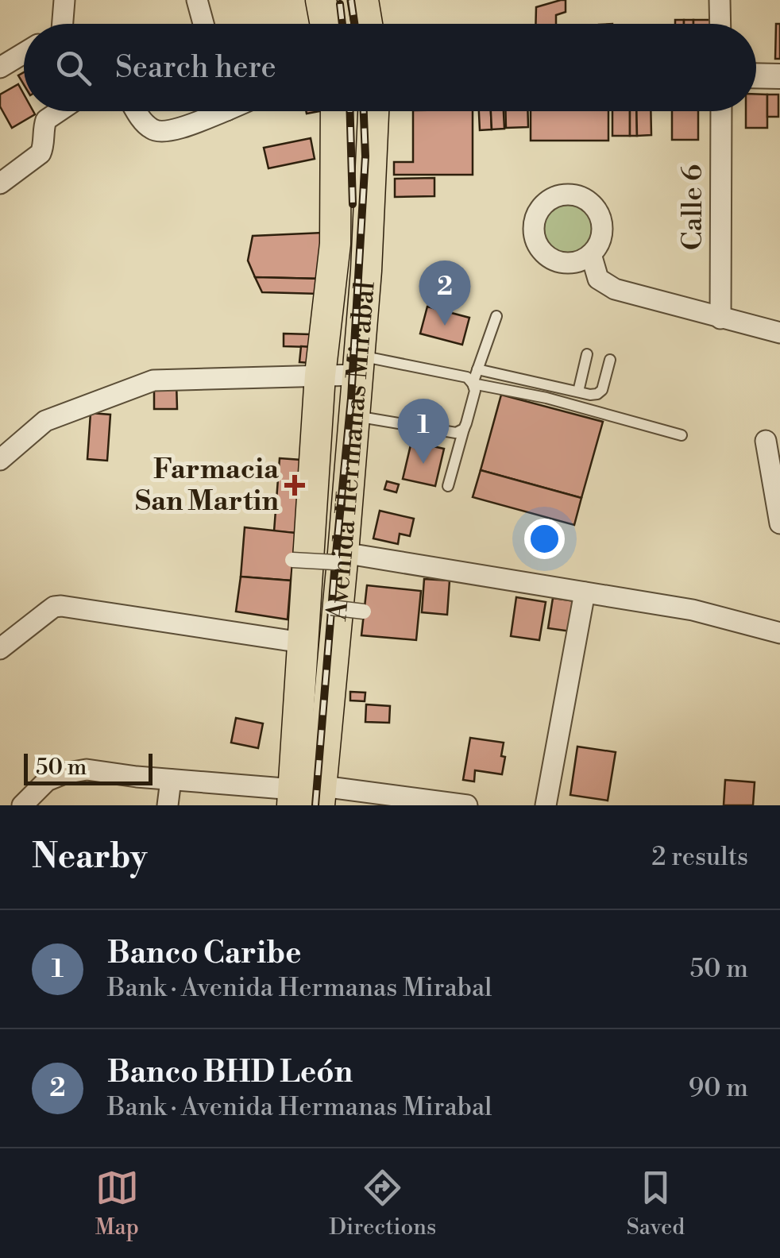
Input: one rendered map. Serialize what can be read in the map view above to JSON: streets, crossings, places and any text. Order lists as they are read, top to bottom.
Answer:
{
  "streets": {
    "main road": ["Avenida Hermanas Mirabal"],
    "street": ["Calle 6"]
  },
  "places": {
    "health": ["Farmacia San Martin"]
  },
  "scale_bar": "50 m",
  "page": {
    "search": "Search here",
    "pins": ["2", "1"],
    "scale": "50 m",
    "heading": ["Nearby", "2 results"],
    "list": [
      {
        "mark": "1",
        "name": "Banco Caribe",
        "note": "Bank · Avenida Hermanas Mirabal",
        "value": "50 m"
      },
      {
        "mark": "2",
        "name": "Banco BHD León",
        "note": "Bank · Avenida Hermanas Mirabal",
        "value": "90 m"
      }
    ],
    "nav": ["Map", "Directions", "Saved"]
  }
}
